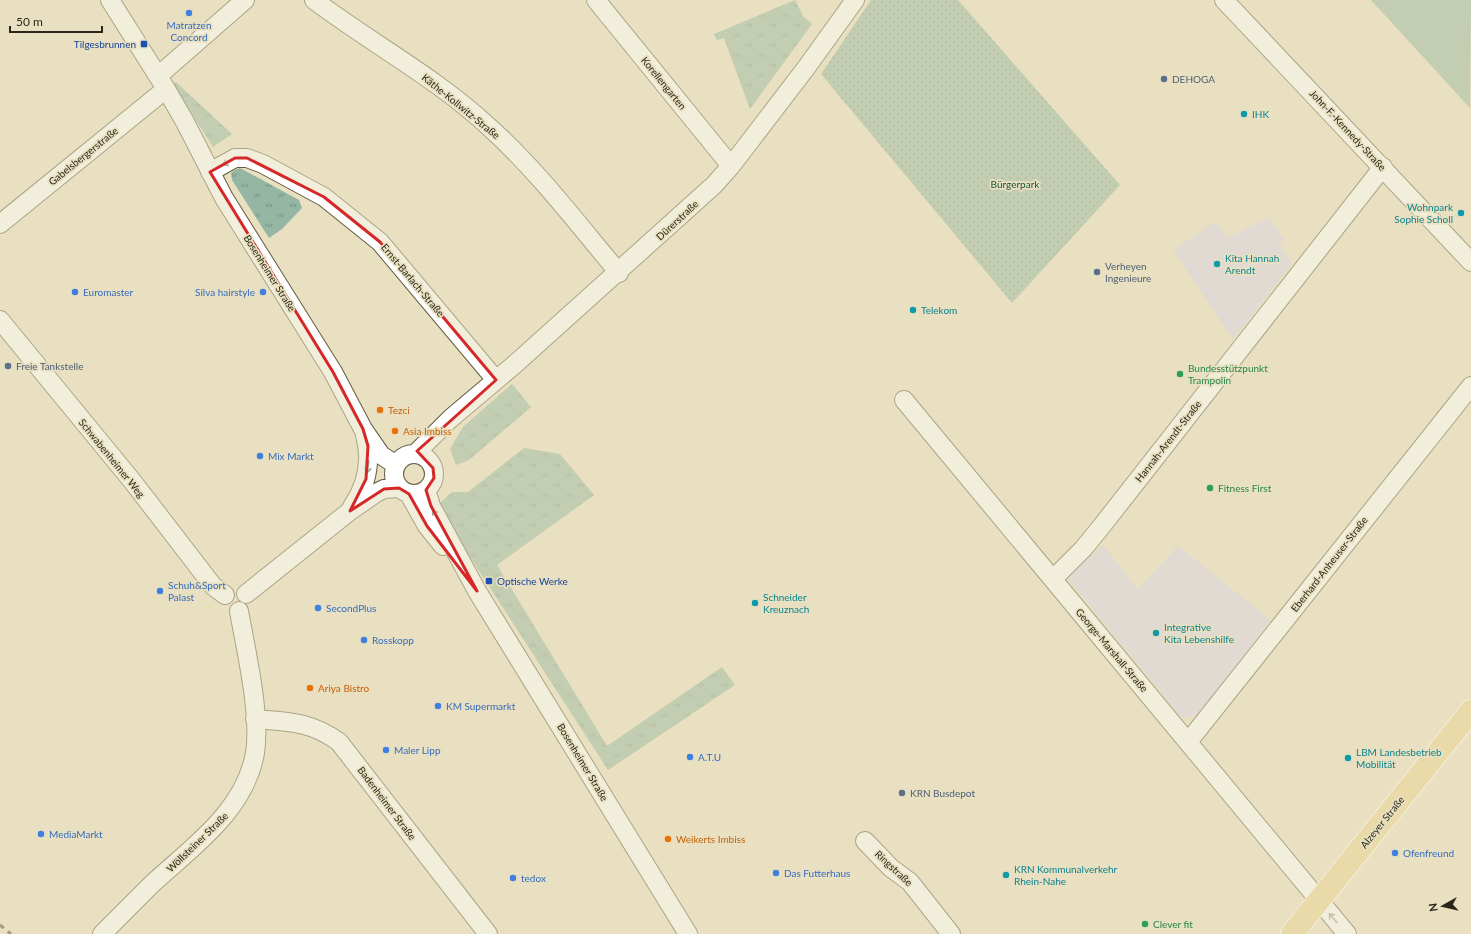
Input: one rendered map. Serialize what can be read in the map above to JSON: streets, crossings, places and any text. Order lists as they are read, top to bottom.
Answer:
{
  "streets": {
    "main road": ["Alzeyer Straße"],
    "street": [
      "Korellengarten",
      "Käthe-Kollwitz-Straße",
      "John-F.-Kennedy-Straße",
      "Gabelsbergerstraße",
      "Dürerstraße",
      "Bosenheimer Straße",
      "Ernst-Barlach-Straße",
      "Hannah-Arendt-Straße",
      "Schwabenheimer Weg",
      "Eberhard-Anheuser-Straße",
      "George-Marshall-Straße",
      "Badenheimer Straße",
      "Wöllsteiner Straße",
      "Ringstraße"
    ]
  },
  "crossings": [
    ["Korellengarten", "Dürerstraße"],
    ["Käthe-Kollwitz-Straße", "Dürerstraße"],
    ["John-F.-Kennedy-Straße", "Hannah-Arendt-Straße"],
    ["Gabelsbergerstraße", "Bosenheimer Straße"],
    ["Dürerstraße", "Bosenheimer Straße"],
    ["Dürerstraße", "Ernst-Barlach-Straße"],
    ["Bosenheimer Straße", "Ernst-Barlach-Straße"],
    ["Hannah-Arendt-Straße", "George-Marshall-Straße"],
    ["Schwabenheimer Weg", "Wöllsteiner Straße"],
    ["Eberhard-Anheuser-Straße", "George-Marshall-Straße"],
    ["George-Marshall-Straße", "Alzeyer Straße"],
    ["Badenheimer Straße", "Wöllsteiner Straße"]
  ],
  "one_way": ["Ernst-Barlach-Straße"],
  "parks": ["Bürgerpark"],
  "places": {
    "other": [
      "Matratzen Concord",
      "DEHOGA",
      "IHK",
      "Wohnpark Sophie Scholl",
      "Kita Hannah Arendt",
      "Verheyen Ingenieure",
      "Euromaster",
      "Silva hairstyle",
      "Telekom",
      "Freie Tankstelle",
      "Bundesstützpunkt Trampolin",
      "Tezci",
      "Asia Imbiss",
      "Mix Markt",
      "Fitness First",
      "Schuh&Sport Palast",
      "Schneider Kreuznach",
      "SecondPlus",
      "Integrative Kita Lebenshilfe",
      "Rosskopp",
      "Ariya Bistro",
      "KM Supermarkt",
      "Maler Lipp",
      "A.T.U",
      "LBM Landesbetrieb Mobilität",
      "KRN Busdepot",
      "MediaMarkt",
      "Weikerts Imbiss",
      "Ofenfreund",
      "Das Futterhaus",
      "KRN Kommunalverkehr Rhein-Nahe",
      "tedox",
      "Clever fit"
    ],
    "transit": ["Tilgesbrunnen", "Optische Werke"]
  },
  "scale_bar": "50 m",
  "north": "left"
}
